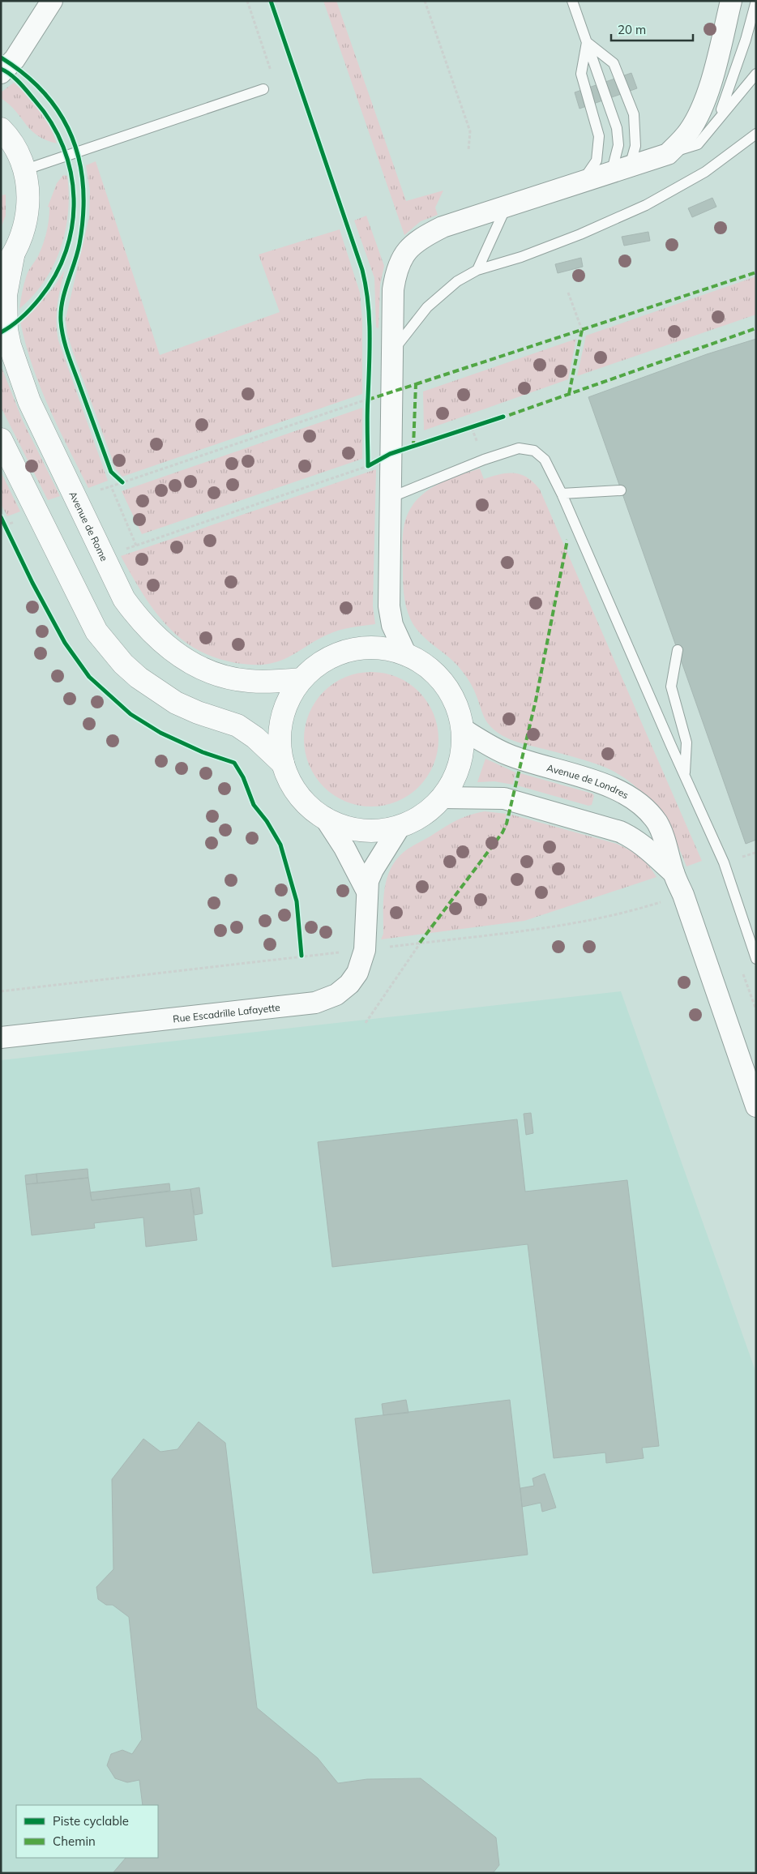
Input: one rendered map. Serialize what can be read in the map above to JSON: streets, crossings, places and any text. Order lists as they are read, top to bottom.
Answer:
{
  "streets": {
    "main road": ["Avenue de Rome"],
    "street": ["Avenue de Londres", "Rue Escadrille Lafayette"]
  },
  "legend": ["Piste cyclable", "Chemin"],
  "scale_bar": "20 m"
}
